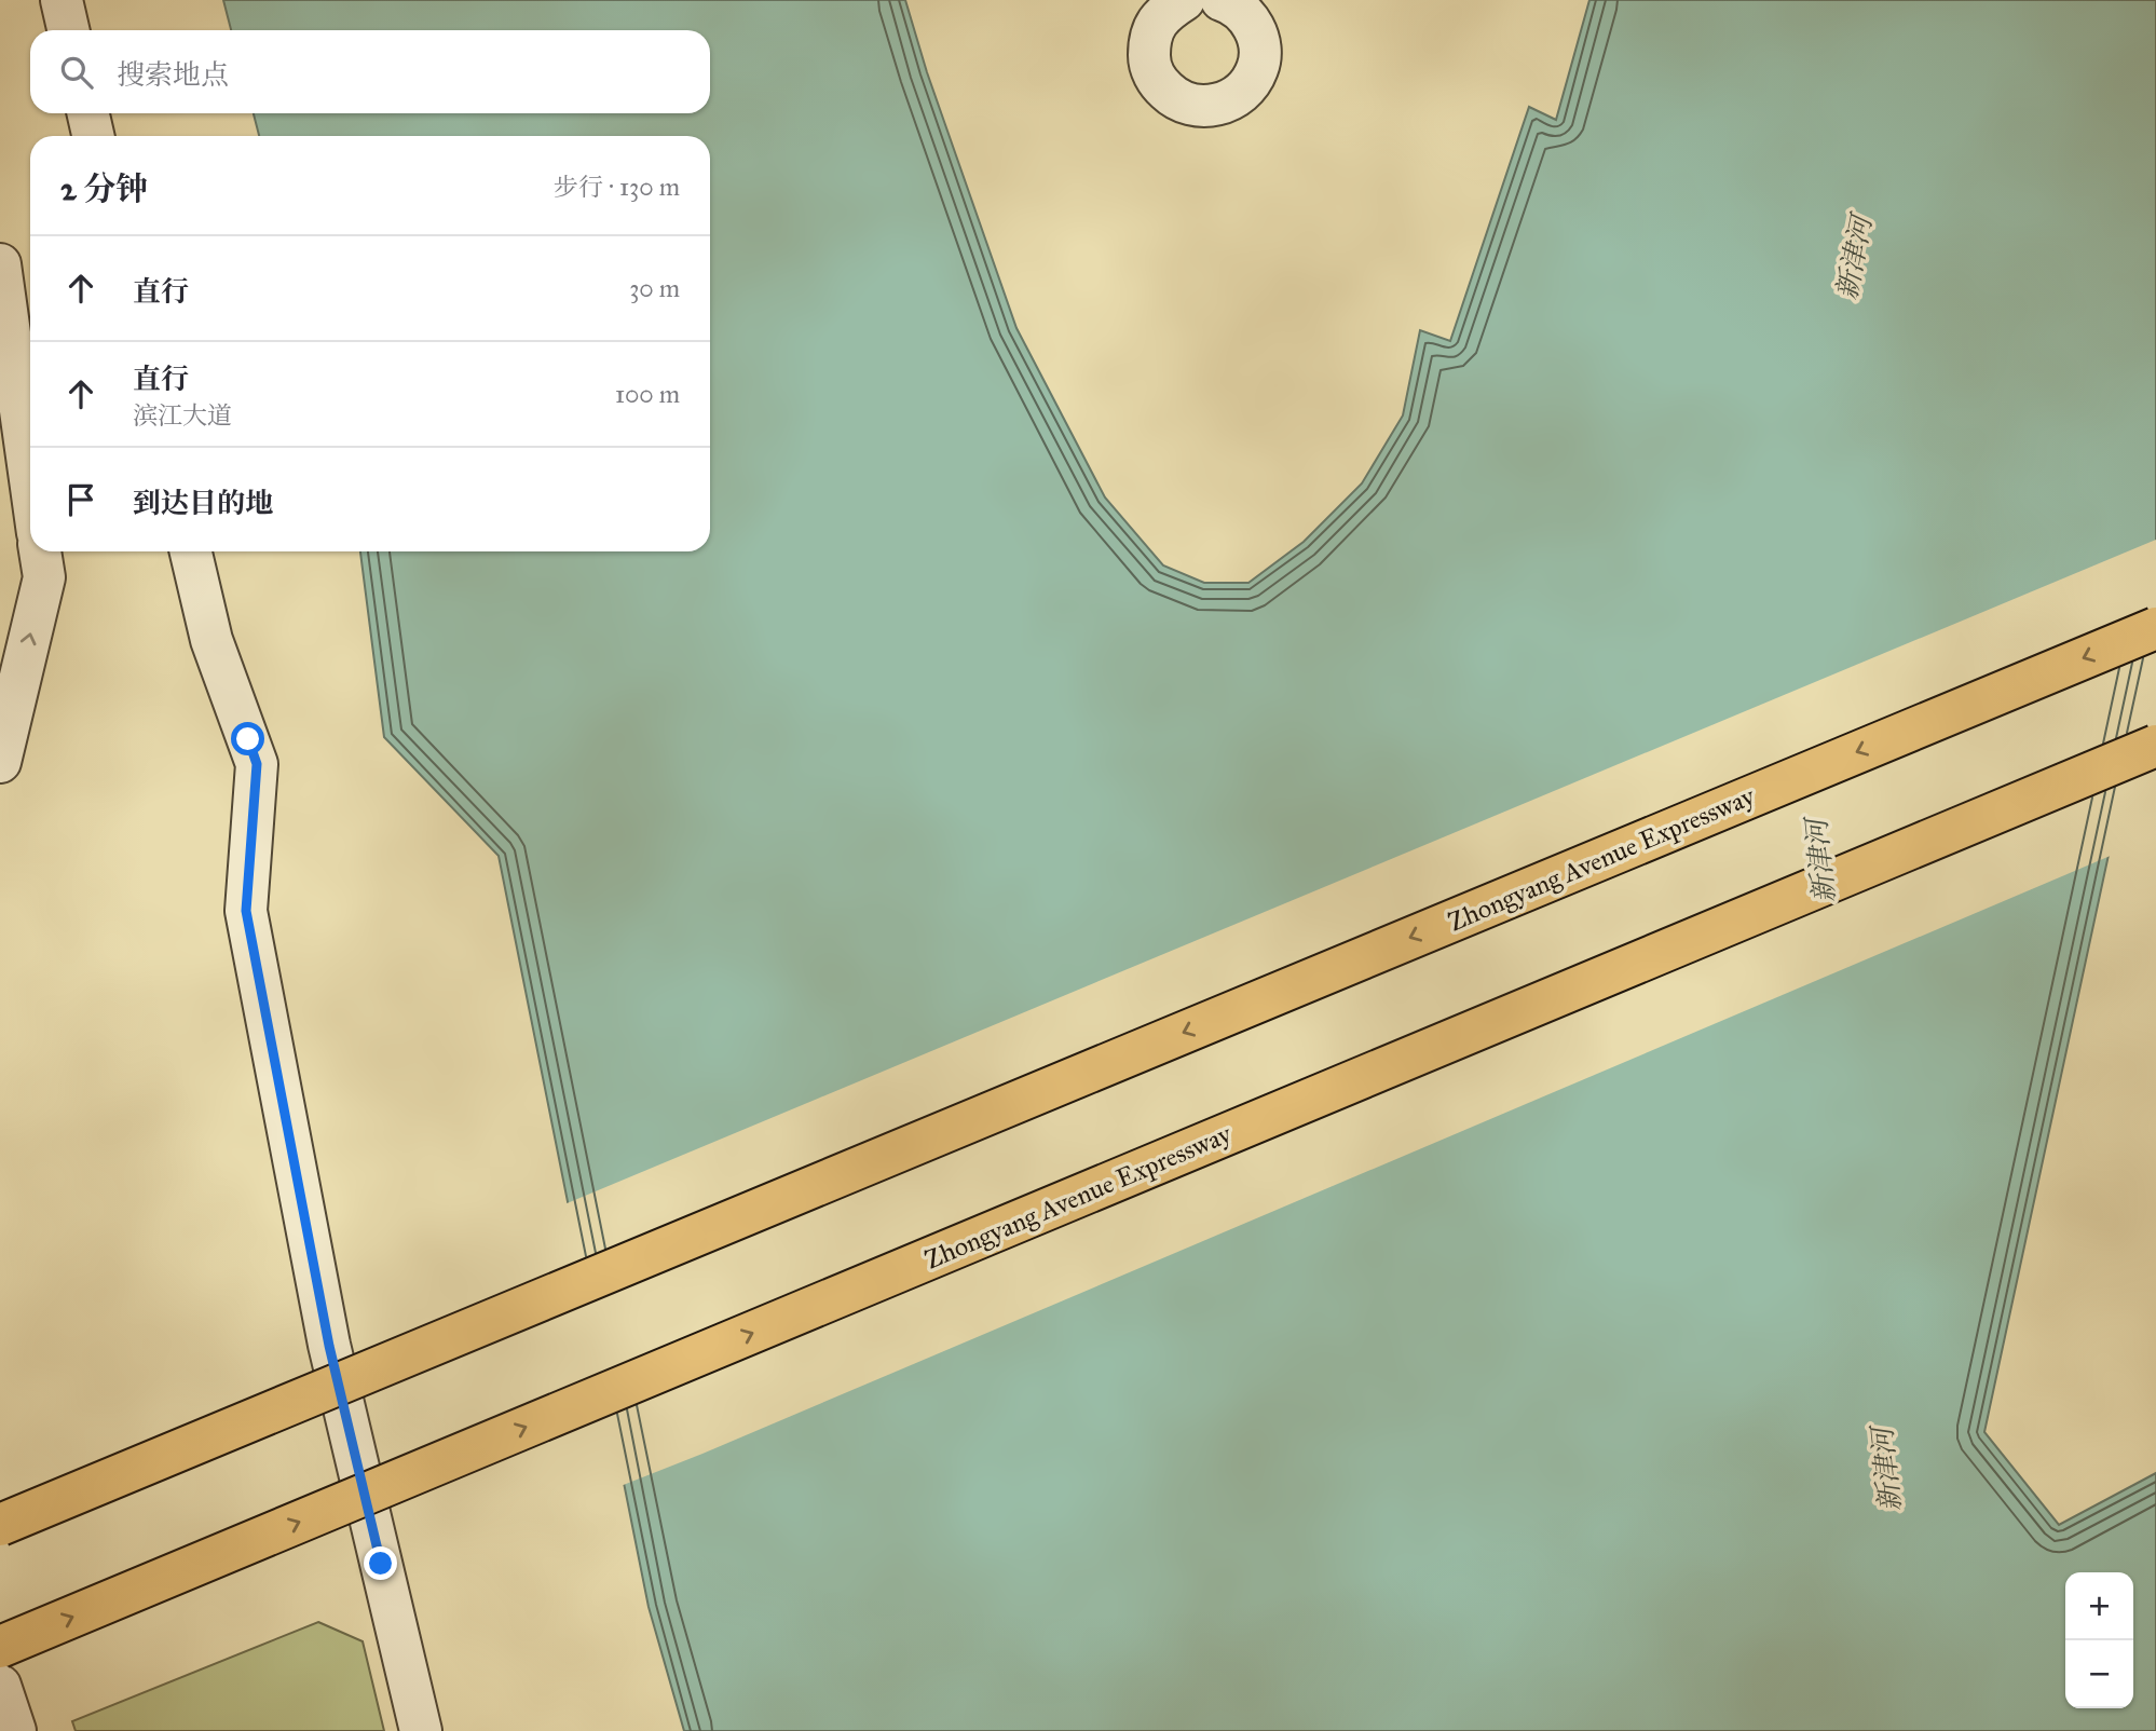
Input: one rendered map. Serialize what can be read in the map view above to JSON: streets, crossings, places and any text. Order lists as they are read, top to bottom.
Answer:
{
  "streets": {
    "highway": ["Zhongyang Avenue Expressway"]
  },
  "water": ["新津河"],
  "page": {
    "search": "搜索地点",
    "heading": ["2 分钟", "步行 · 130 m"],
    "list": [
      ["直行", "30 m"],
      ["直行", "滨江大道", "100 m"],
      "到达目的地"
    ],
    "map_buttons": ["+", "−"]
  }
}
